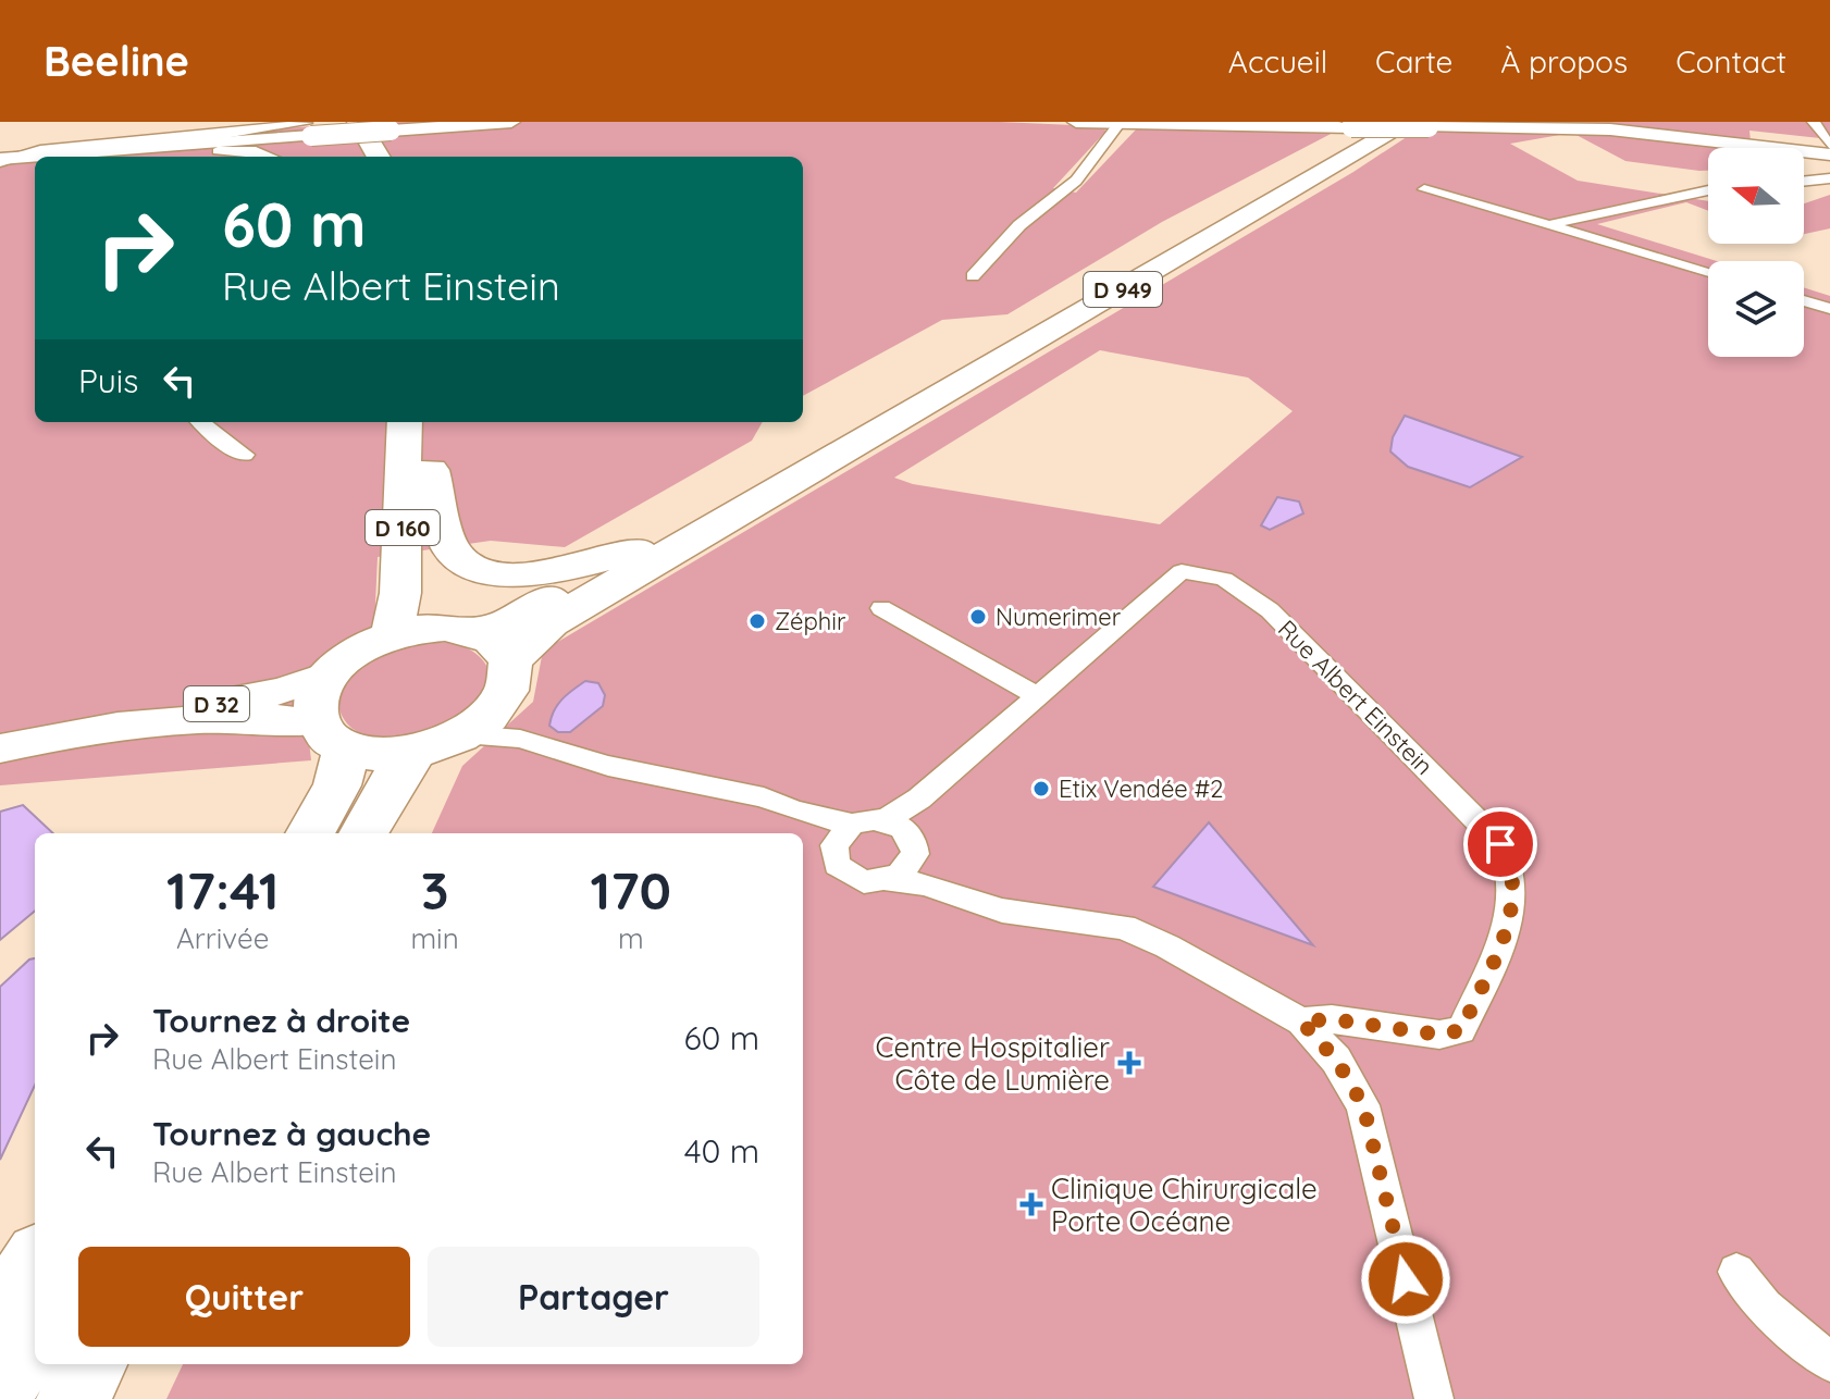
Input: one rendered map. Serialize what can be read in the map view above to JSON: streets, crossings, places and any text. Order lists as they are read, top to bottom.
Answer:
{
  "streets": {
    "highway": ["D 949", "D 160"],
    "main road": ["D 32"],
    "street": ["Rue Albert Einstein"]
  },
  "crossings": [
    ["D 949", "D 160"],
    ["D 949", "D 32"],
    ["D 160", "D 32"]
  ],
  "places": {
    "other": ["Numerimer", "Zéphir", "Etix Vendée #2"],
    "health": ["Centre Hospitalier Côte de Lumière", "Clinique Chirurgicale Porte Océane"]
  },
  "north": "left",
  "page": {
    "header": "Beeline",
    "nav": [
      "Accueil",
      "Carte",
      "À propos",
      "Contact"
    ],
    "turn": ["60 m", "Rue Albert Einstein"],
    "then": "Puis",
    "eta": [
      "17:41",
      "Arrivée",
      "3",
      "min",
      "170",
      "m"
    ],
    "list": [
      {
        "name": "Tournez à droite",
        "note": "Rue Albert Einstein",
        "value": "60 m"
      },
      {
        "name": "Tournez à gauche",
        "note": "Rue Albert Einstein",
        "value": "40 m"
      }
    ],
    "buttons": ["Quitter", "Partager"]
  }
}
